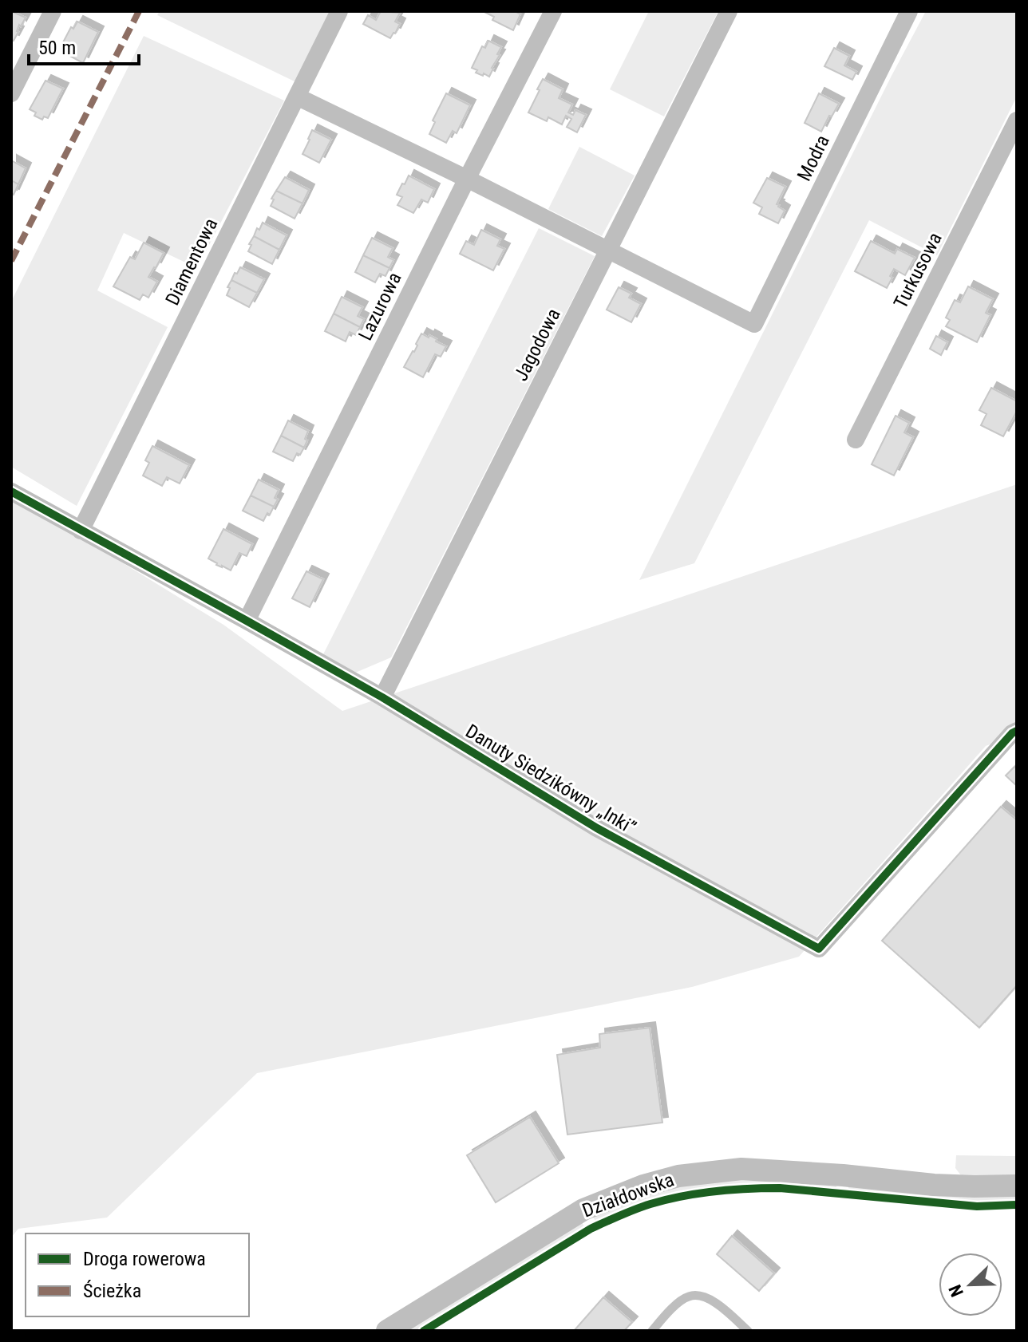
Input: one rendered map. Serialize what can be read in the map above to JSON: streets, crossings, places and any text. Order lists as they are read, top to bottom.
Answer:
{
  "streets": {
    "street": [
      "Modra",
      "Diamentowa",
      "Turkusowa",
      "Lazurowa",
      "Jagodowa",
      "Danuty Siedzikówny „Inki”",
      "Działdowska"
    ]
  },
  "crossings": [
    ["Modra", "Jagodowa"],
    ["Diamentowa", "Danuty Siedzikówny „Inki”"],
    ["Lazurowa", "Danuty Siedzikówny „Inki”"],
    ["Jagodowa", "Danuty Siedzikówny „Inki”"]
  ],
  "legend": ["Droga rowerowa", "Ścieżka"],
  "scale_bar": "50 m",
  "north": "bottom left"
}
